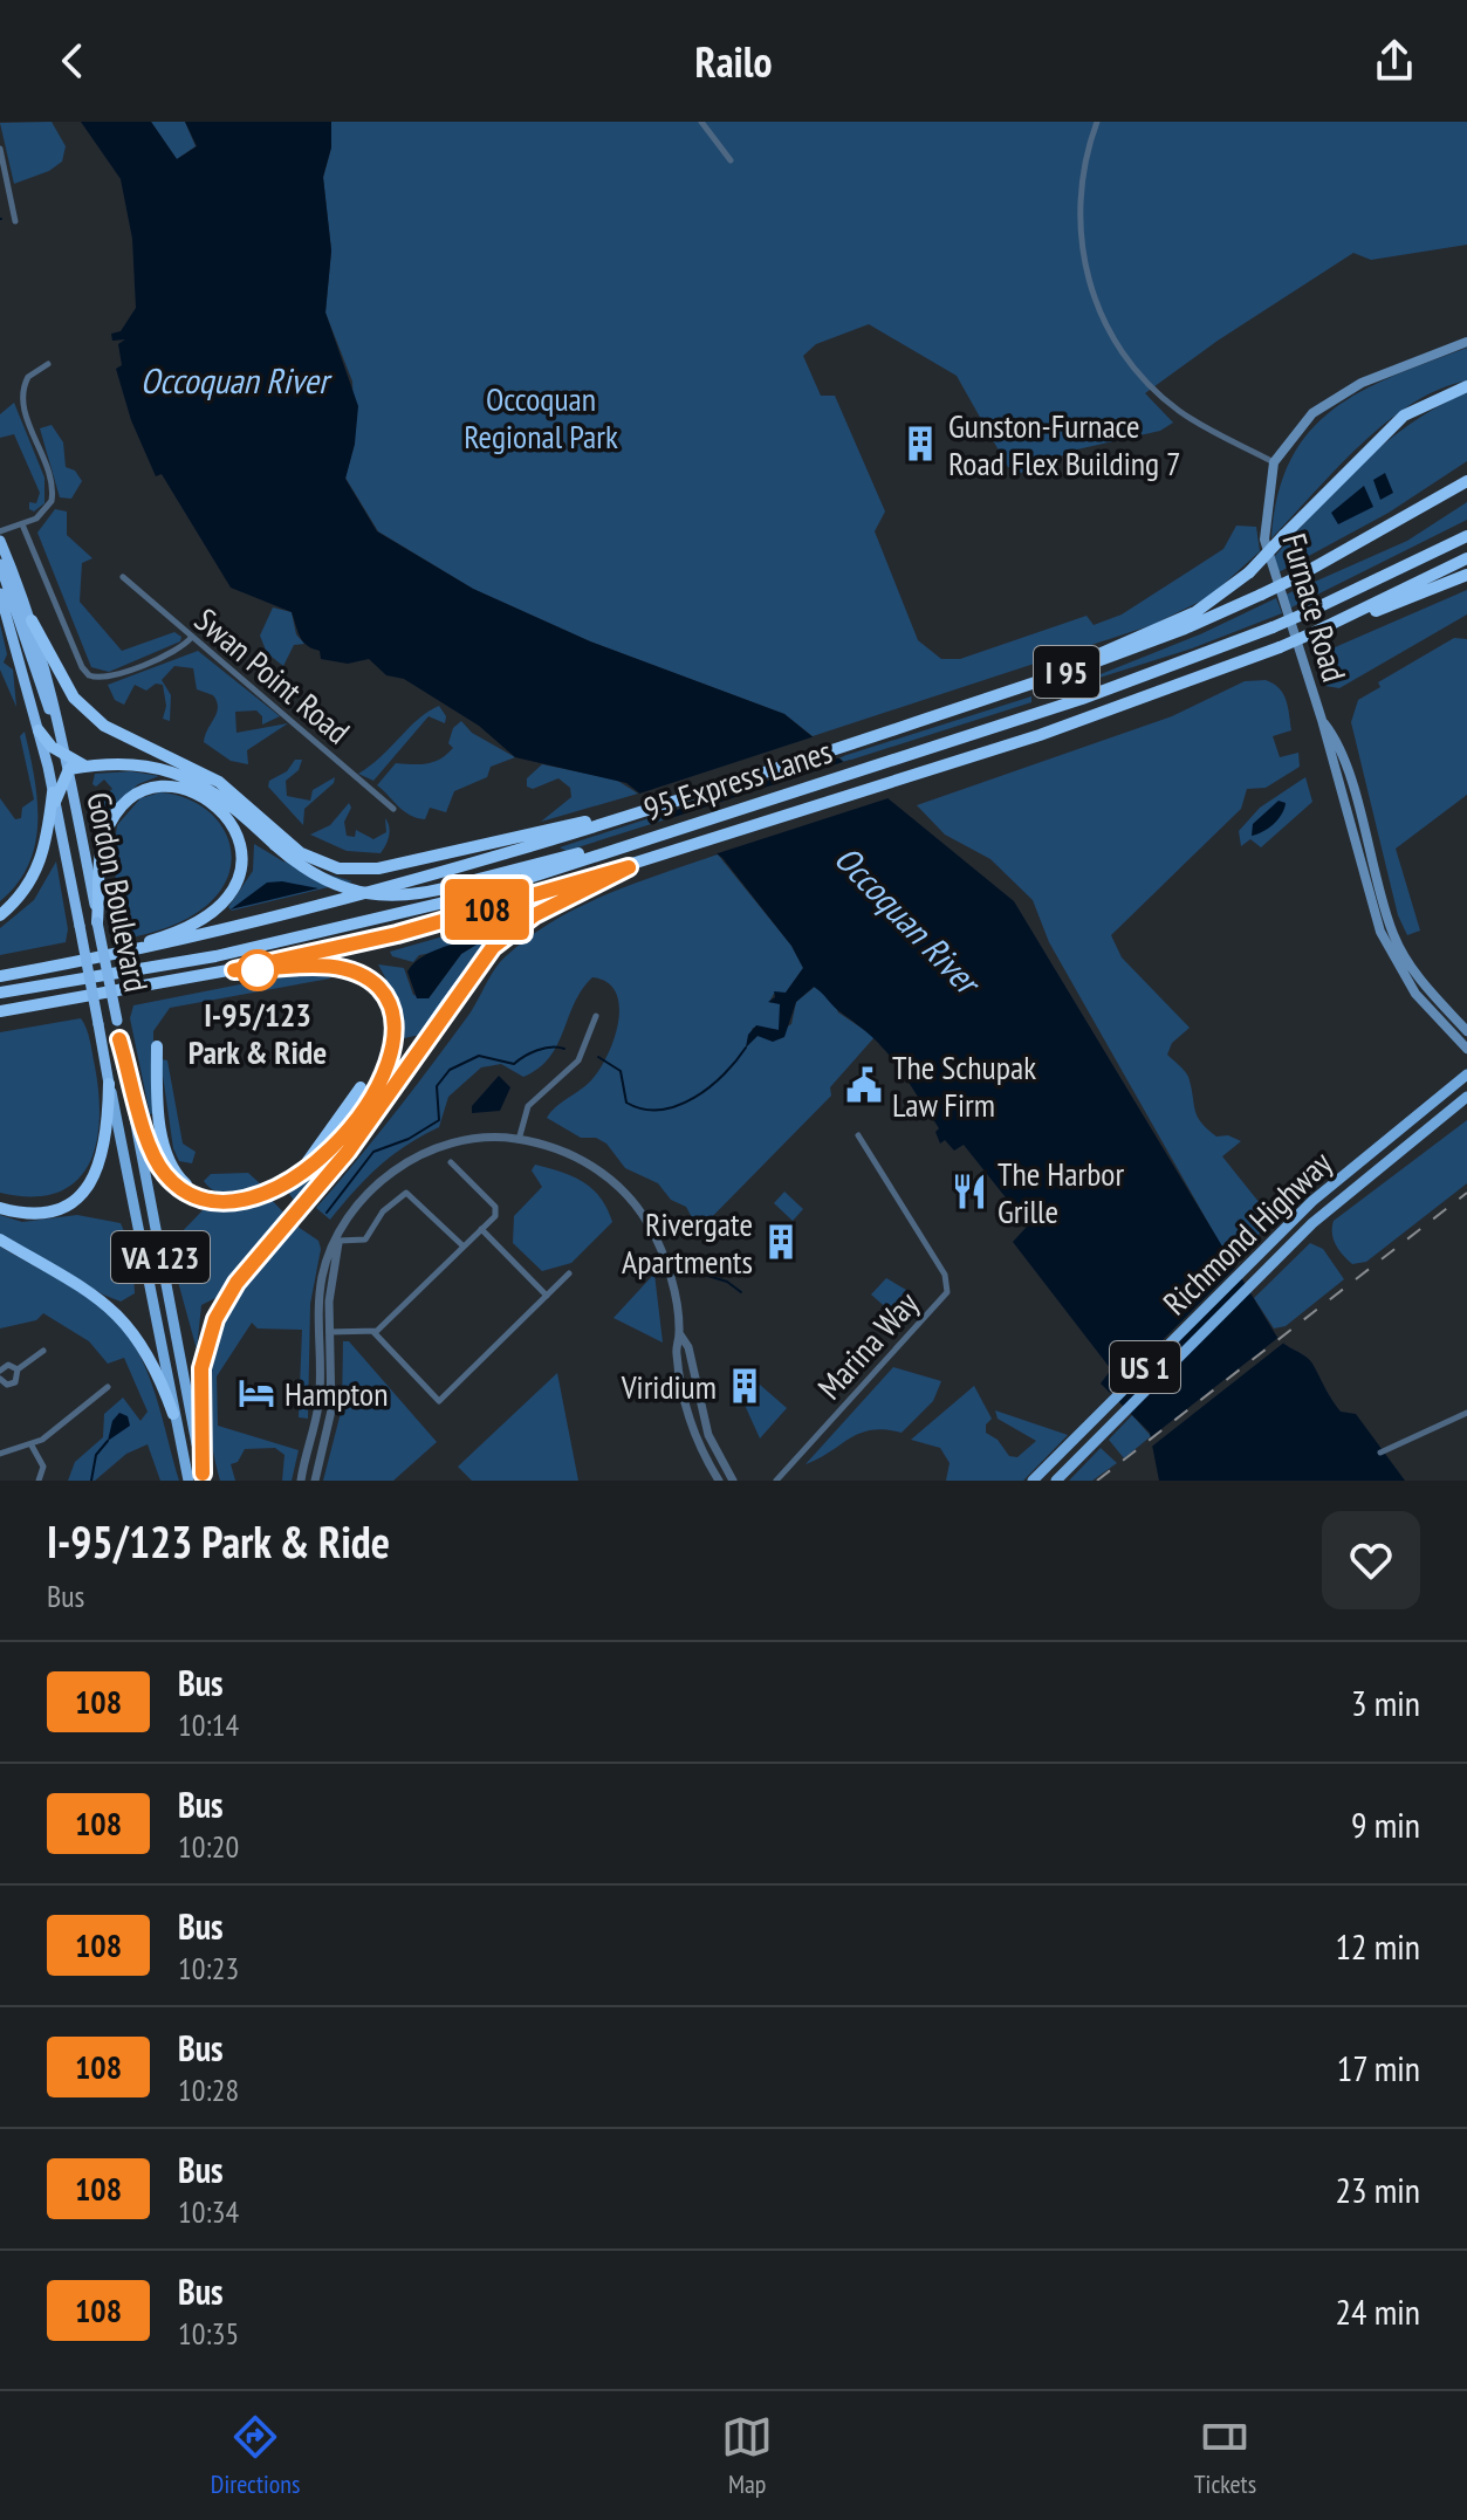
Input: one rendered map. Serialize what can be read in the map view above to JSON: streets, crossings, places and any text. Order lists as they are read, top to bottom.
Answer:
{
  "streets": {
    "highway": [
      "I 95",
      "95 Express Lanes",
      "Gordon Boulevard",
      "VA 123"
    ],
    "main road": ["Furnace Road", "Richmond Highway", "US 1"],
    "street": ["Swan Point Road", "Marina Way"]
  },
  "water": ["Occoquan River"],
  "parks": ["Occoquan Regional Park"],
  "places": {
    "building": ["Gunston-Furnace Road Flex Building 7", "Rivergate Apartments", "Viridium"],
    "other": ["I-95/123 Park & Ride"],
    "public building": ["The Schupak Law Firm"],
    "restaurant": ["The Harbor Grille"],
    "hotel": ["Hampton"]
  },
  "lines": ["bus line 108"],
  "page": {
    "header": "Railo",
    "on_map": "108",
    "heading": ["I-95/123 Park & Ride", "Bus"],
    "list": [
      {
        "mark": "108",
        "name": "Bus",
        "note": "10:14",
        "value": "3 min"
      },
      {
        "mark": "108",
        "name": "Bus",
        "note": "10:20",
        "value": "9 min"
      },
      {
        "mark": "108",
        "name": "Bus",
        "note": "10:23",
        "value": "12 min"
      },
      {
        "mark": "108",
        "name": "Bus",
        "note": "10:28",
        "value": "17 min"
      },
      {
        "mark": "108",
        "name": "Bus",
        "note": "10:34",
        "value": "23 min"
      },
      {
        "mark": "108",
        "name": "Bus",
        "note": "10:35",
        "value": "24 min"
      }
    ],
    "tabs": ["Directions", "Map", "Tickets"]
  }
}
